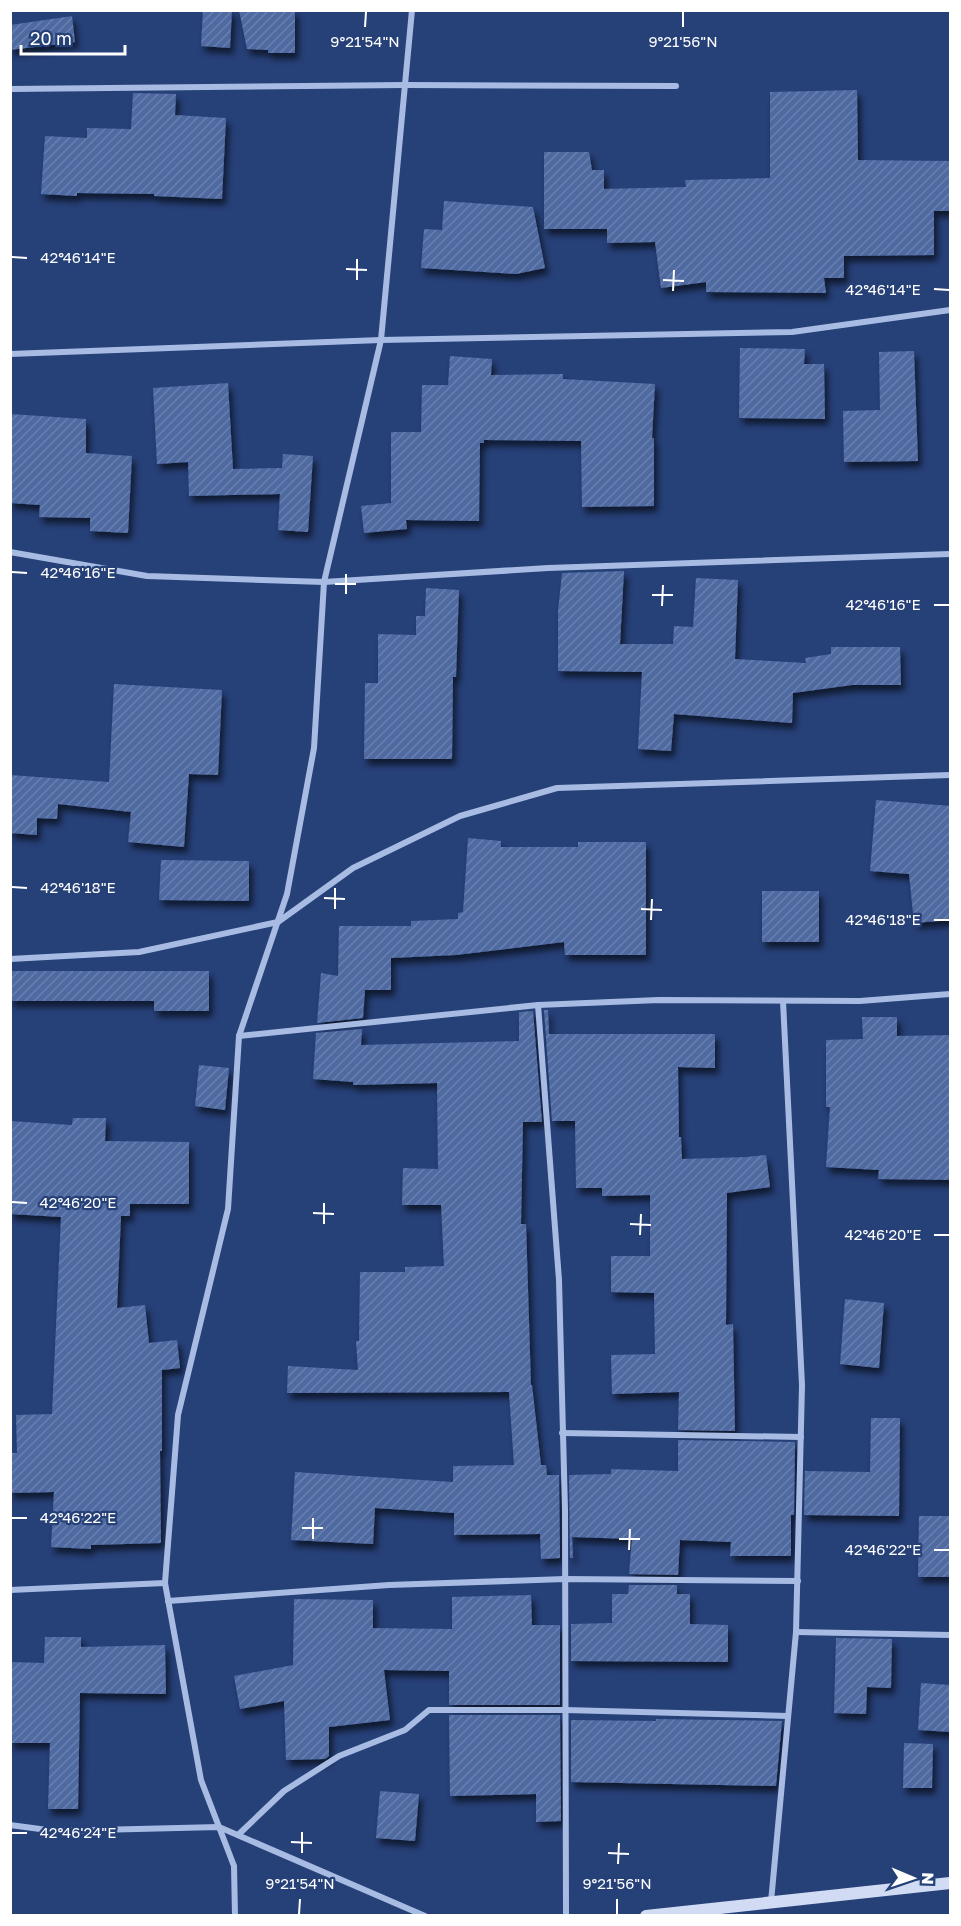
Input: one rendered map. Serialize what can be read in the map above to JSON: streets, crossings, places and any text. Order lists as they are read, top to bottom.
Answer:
{
  "scale_bar": "20 m",
  "north": "right",
  "coordinates": [
    "9°21'54\"N",
    "9°21'56\"N",
    "42°46'14\"E",
    "42°46'16\"E",
    "42°46'18\"E",
    "42°46'20\"E",
    "42°46'22\"E",
    "42°46'24\"E"
  ]
}
